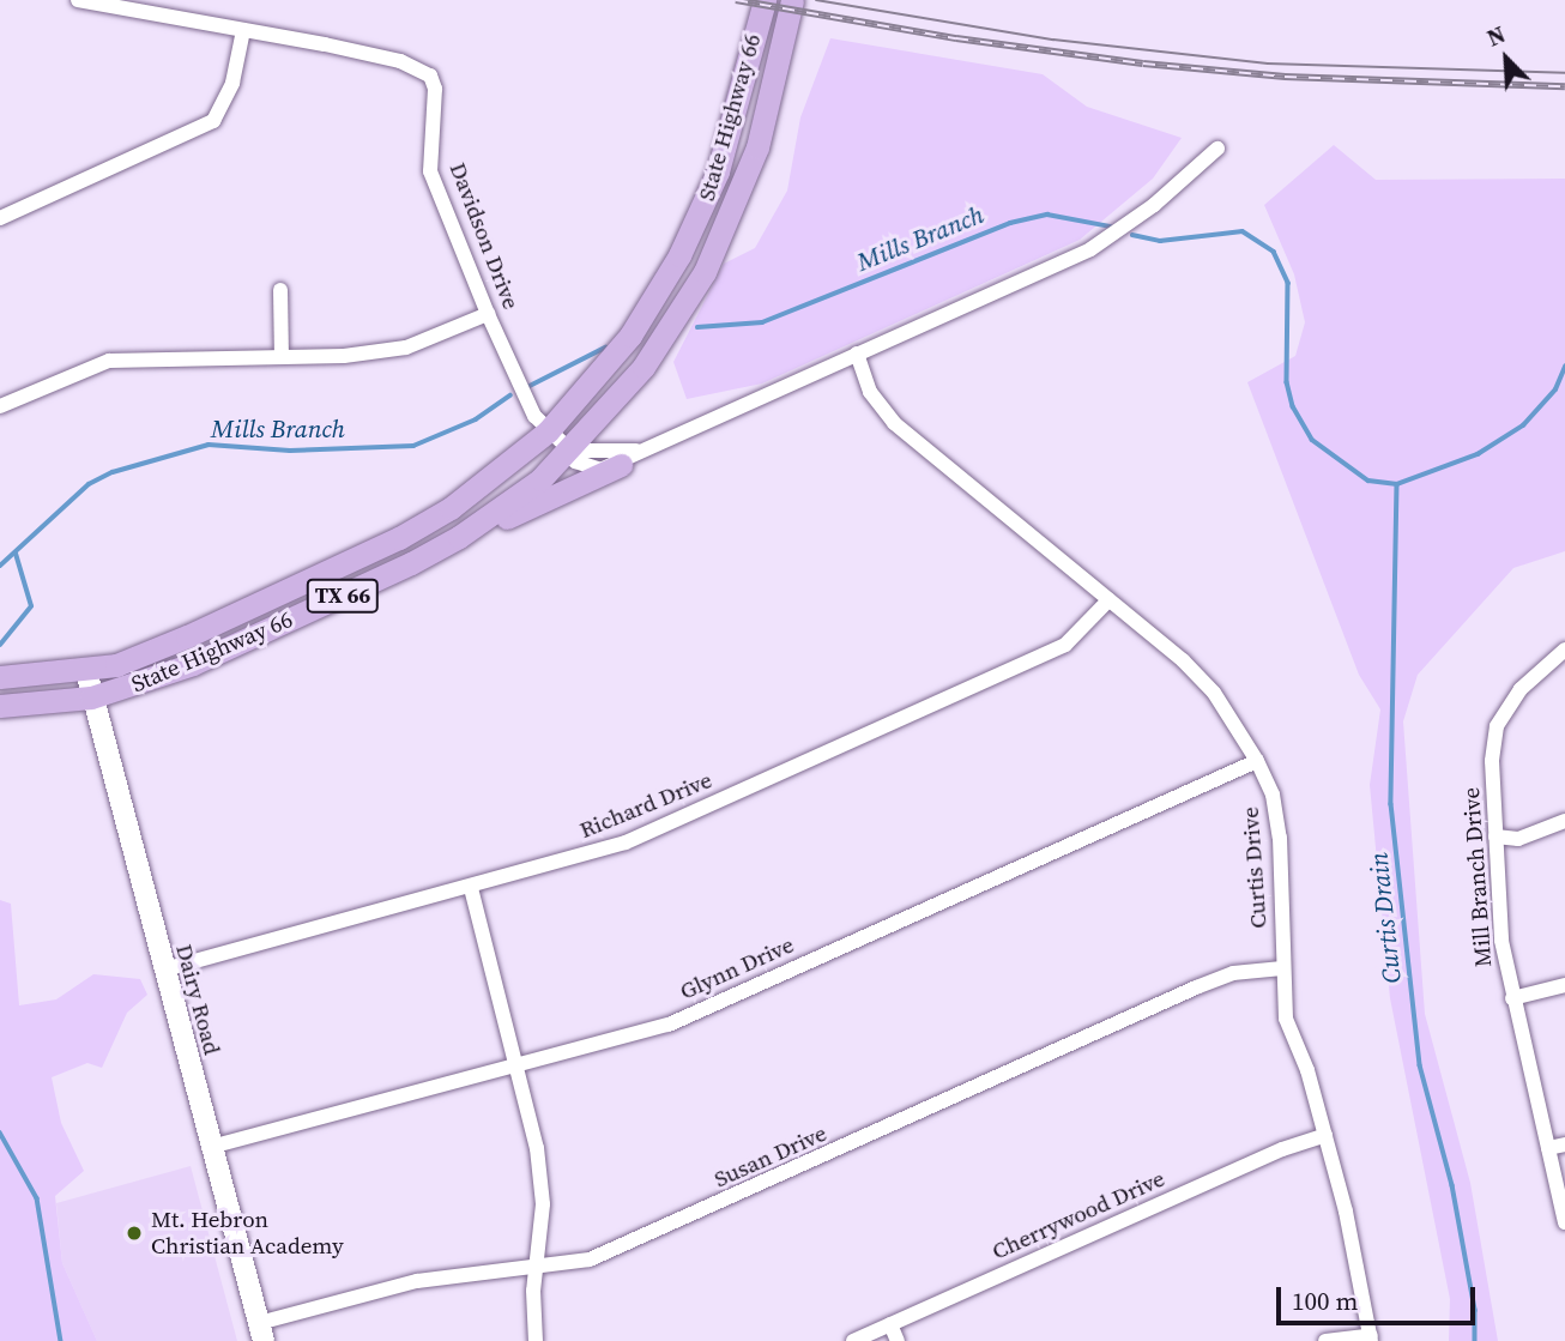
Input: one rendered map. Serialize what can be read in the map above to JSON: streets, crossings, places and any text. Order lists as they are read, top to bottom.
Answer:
{
  "streets": {
    "main road": ["State Highway 66", "TX 66"],
    "street": [
      "Davidson Drive",
      "Richard Drive",
      "Curtis Drive",
      "Mill Branch Drive",
      "Glynn Drive",
      "Dairy Road",
      "Susan Drive",
      "Cherrywood Drive"
    ]
  },
  "crossings": [
    ["State Highway 66", "Davidson Drive"],
    ["State Highway 66", "Dairy Road"],
    ["Davidson Drive", "Curtis Drive"],
    ["Richard Drive", "Curtis Drive"],
    ["Richard Drive", "Dairy Road"],
    ["Curtis Drive", "Glynn Drive"],
    ["Curtis Drive", "Susan Drive"],
    ["Curtis Drive", "Cherrywood Drive"],
    ["Glynn Drive", "Dairy Road"],
    ["Dairy Road", "Susan Drive"]
  ],
  "water": ["Mills Branch", "Curtis Drain"],
  "places": ["Mt. Hebron Christian Academy"],
  "scale_bar": "100 m",
  "north": "top left"
}
